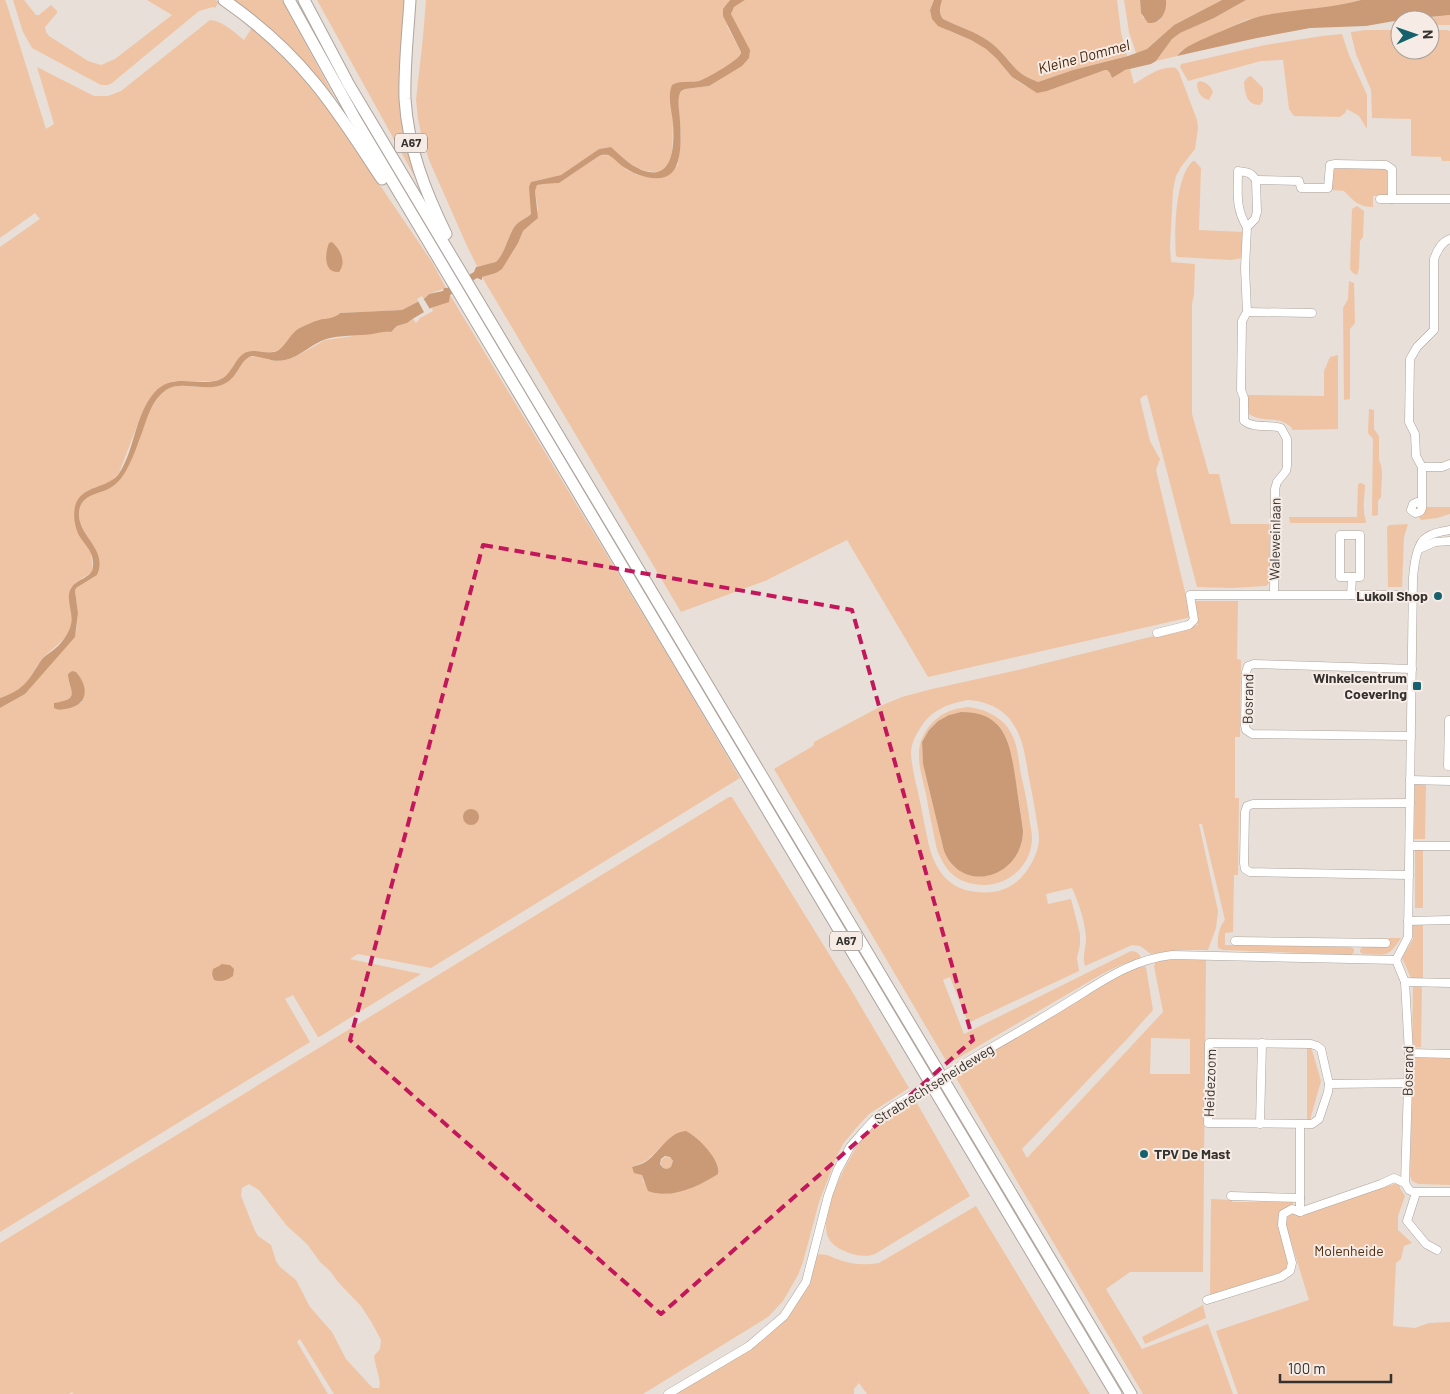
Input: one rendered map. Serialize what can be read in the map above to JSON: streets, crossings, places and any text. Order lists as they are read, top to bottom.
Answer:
{
  "streets": {
    "highway": ["A67"],
    "street": [
      "Waleweinlaan",
      "Bosrand",
      "Heidezoom",
      "Strabrechtseheideweg"
    ]
  },
  "water": ["Kleine Dommel"],
  "parks": ["Molenheide"],
  "places": {
    "other": ["Lukoil Shop", "TPV De Mast"],
    "transit": ["Winkelcentrum Coevering"]
  },
  "scale_bar": "100 m",
  "north": "right"
}
